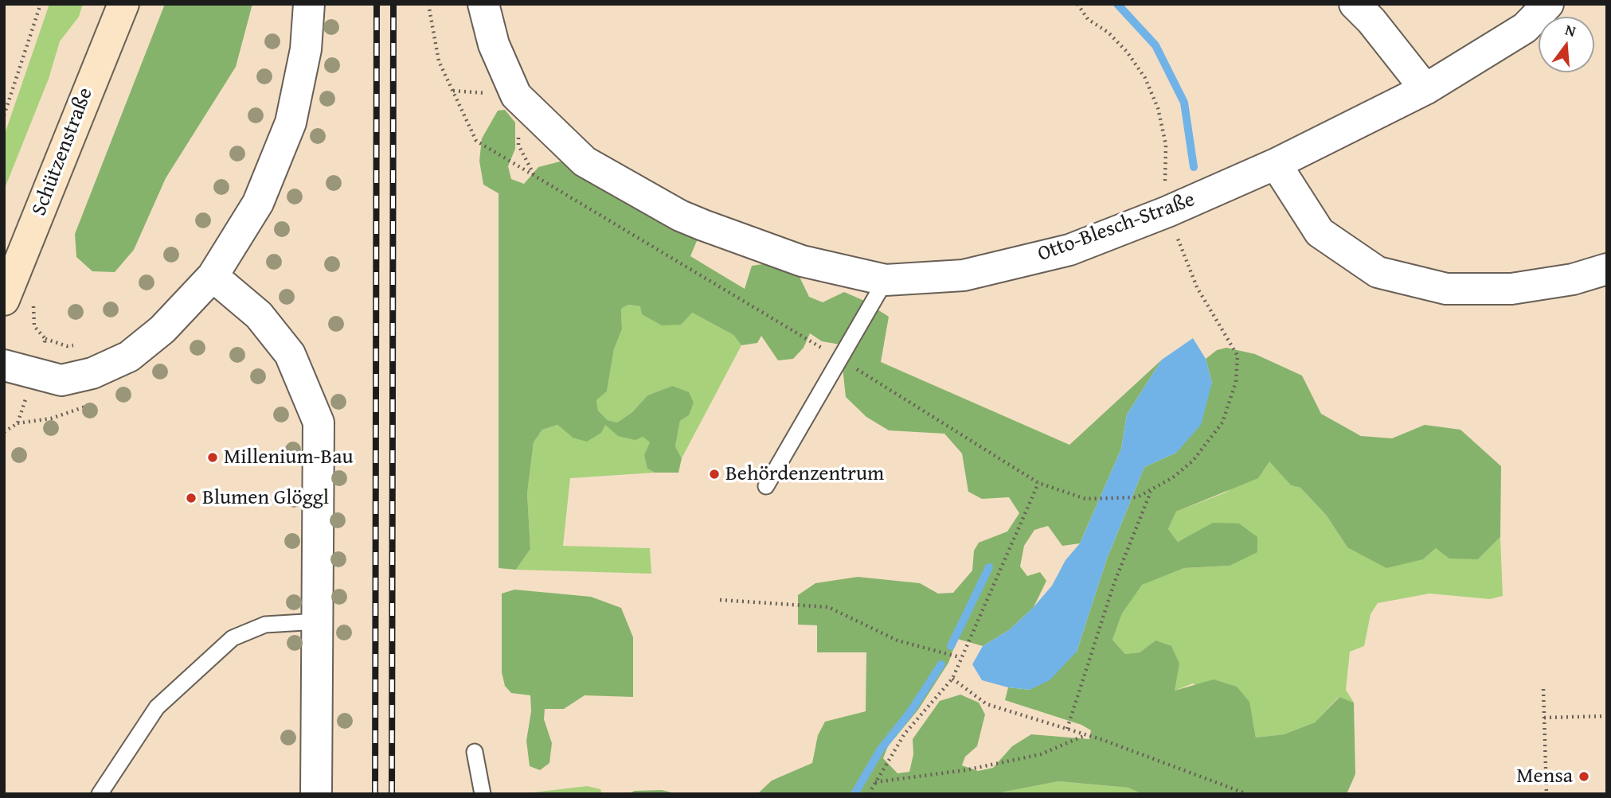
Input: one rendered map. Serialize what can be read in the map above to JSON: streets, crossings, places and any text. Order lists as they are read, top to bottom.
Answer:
{
  "streets": {
    "main road": ["Schützenstraße"],
    "street": ["Otto-Blesch-Straße"]
  },
  "places": [
    "Millenium-Bau",
    "Behördenzentrum",
    "Blumen Glöggl",
    "Mensa"
  ],
  "north": "top"
}
